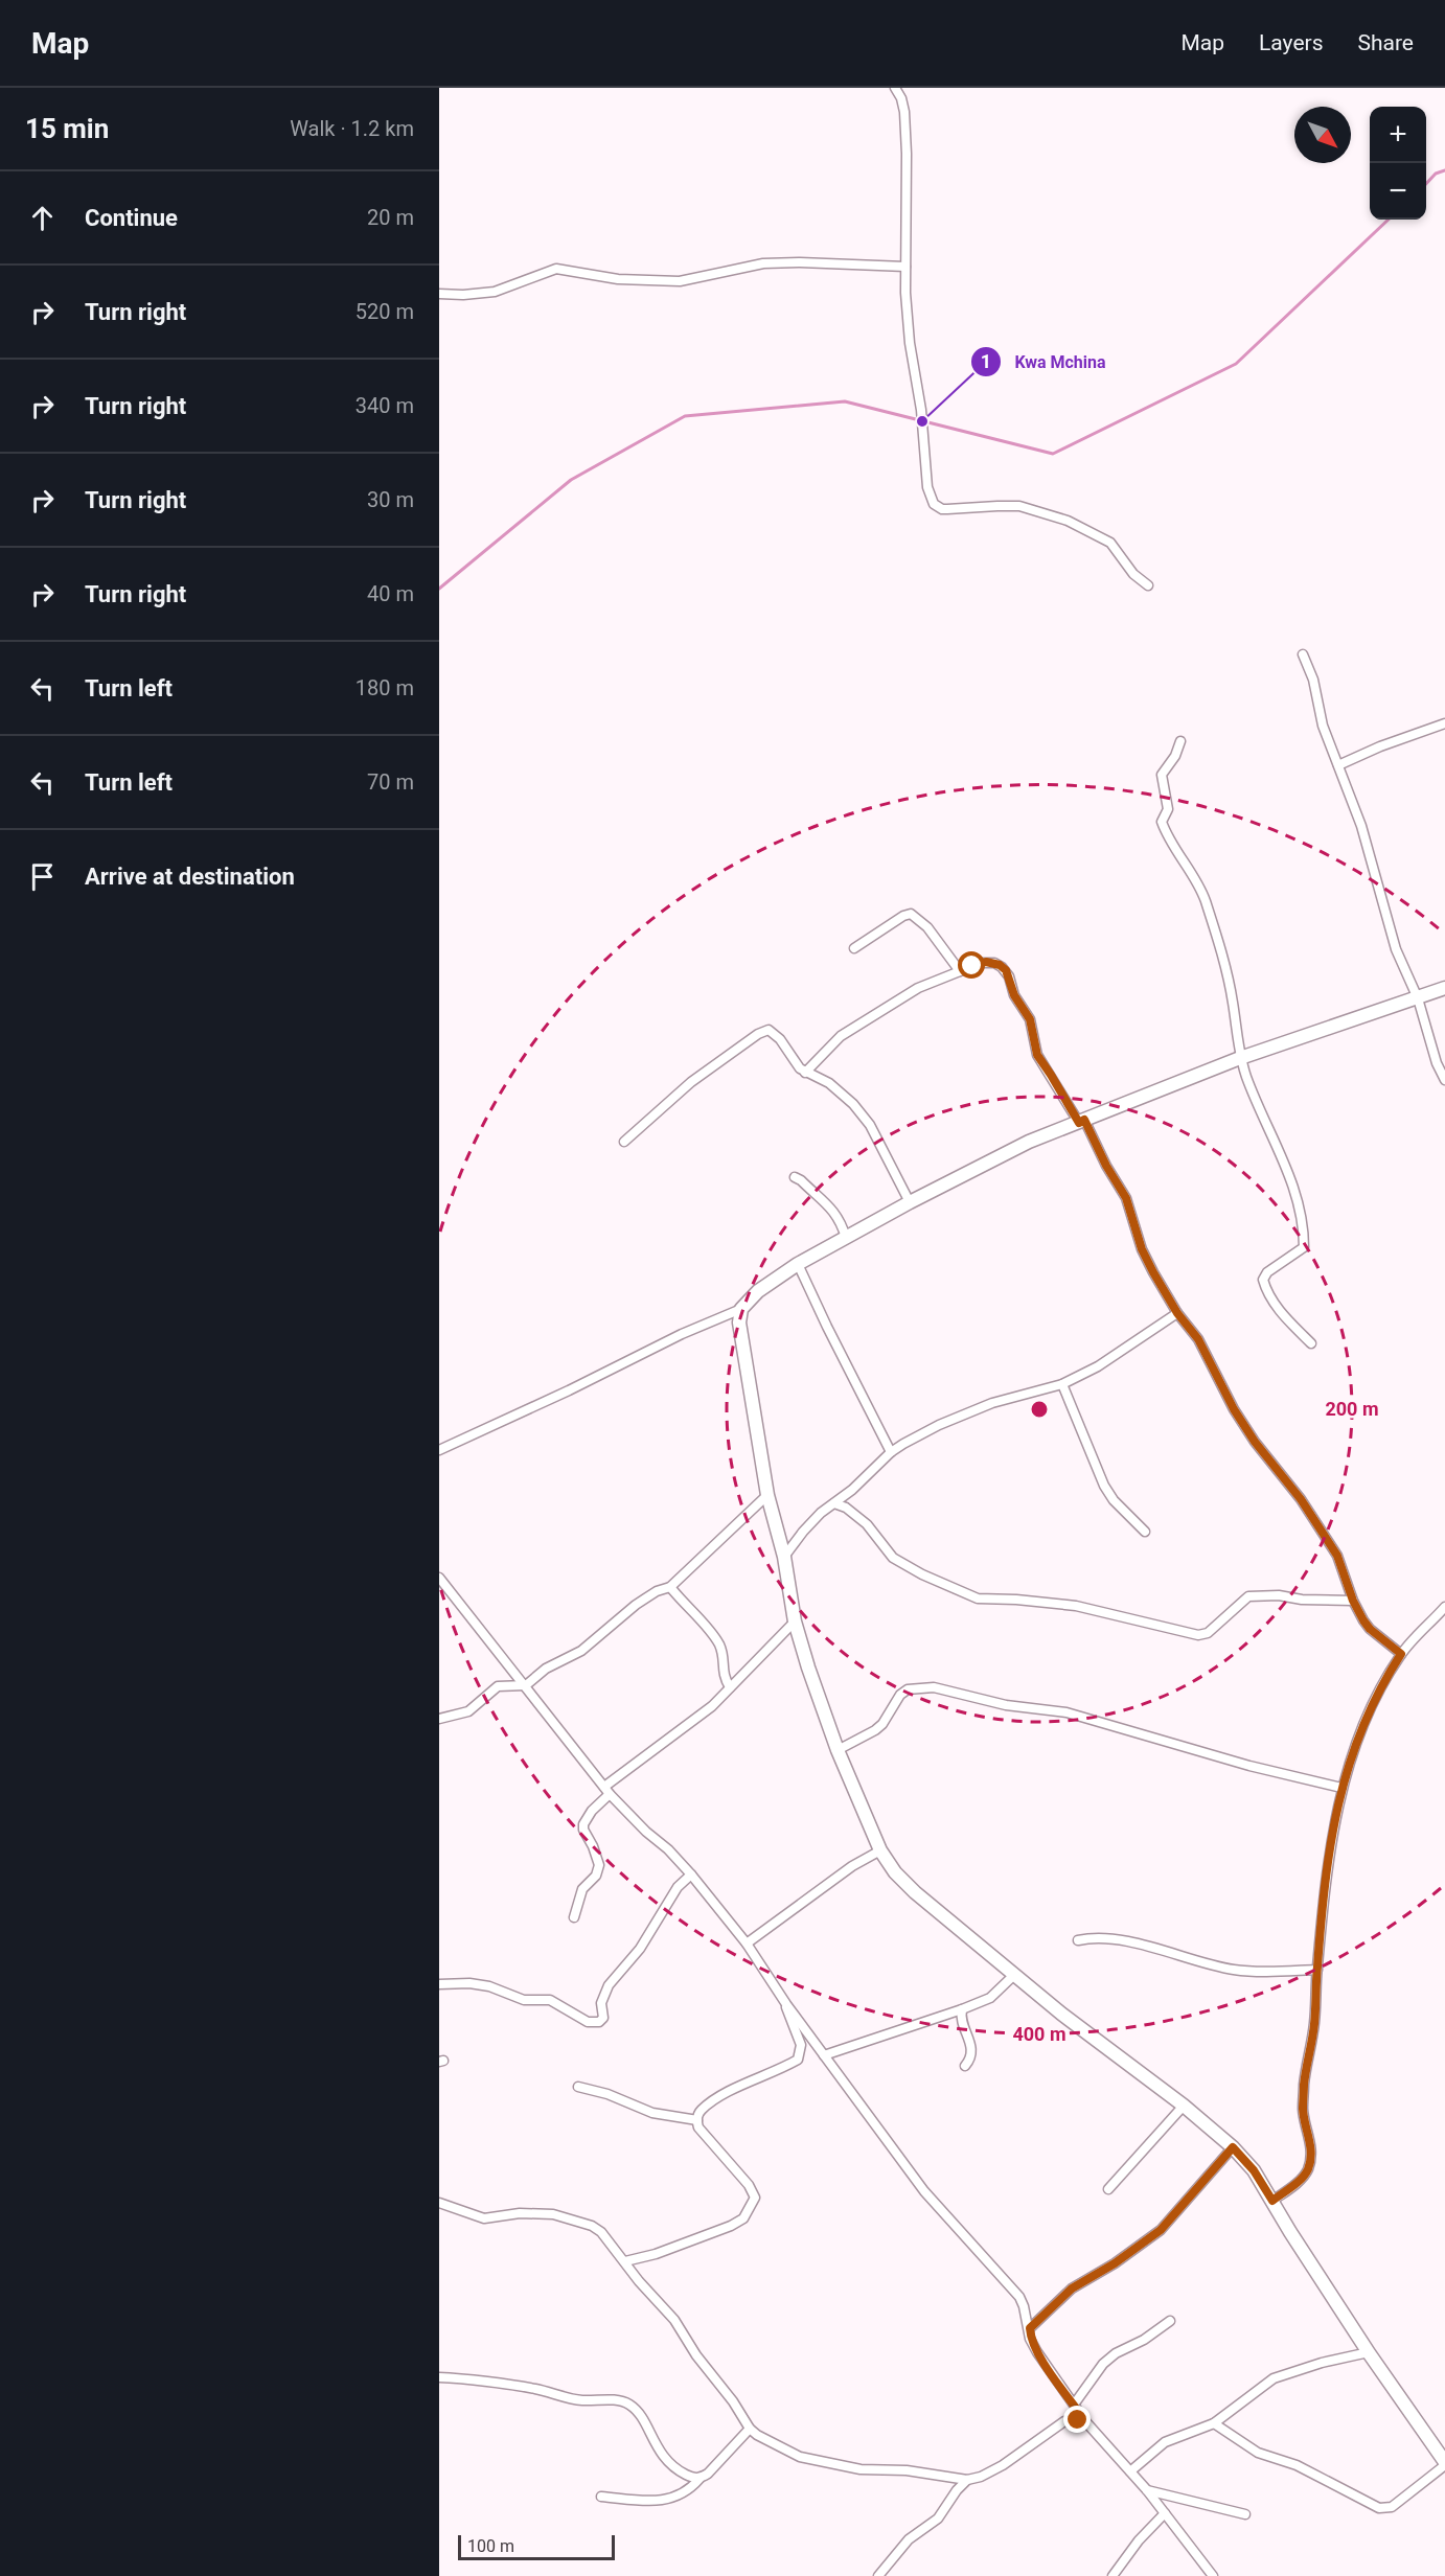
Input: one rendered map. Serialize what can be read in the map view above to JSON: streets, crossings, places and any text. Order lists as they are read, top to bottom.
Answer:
{
  "places": ["Kwa Mchina"],
  "scale_bar": "100 m",
  "north": "bottom right",
  "page": {
    "header": "Map",
    "nav": ["Map", "Layers", "Share"],
    "heading": ["15 min", "Walk · 1.2 km"],
    "map_buttons": ["+", "−"],
    "list": [
      ["Continue", "20 m"],
      ["Turn right", "520 m"],
      ["Turn right", "340 m"],
      ["Turn right", "30 m"],
      ["Turn right", "40 m"],
      ["Turn left", "180 m"],
      ["Turn left", "70 m"],
      "Arrive at destination"
    ],
    "scale": "100 m"
  },
  "rings": ["200 m", "400 m"]
}
